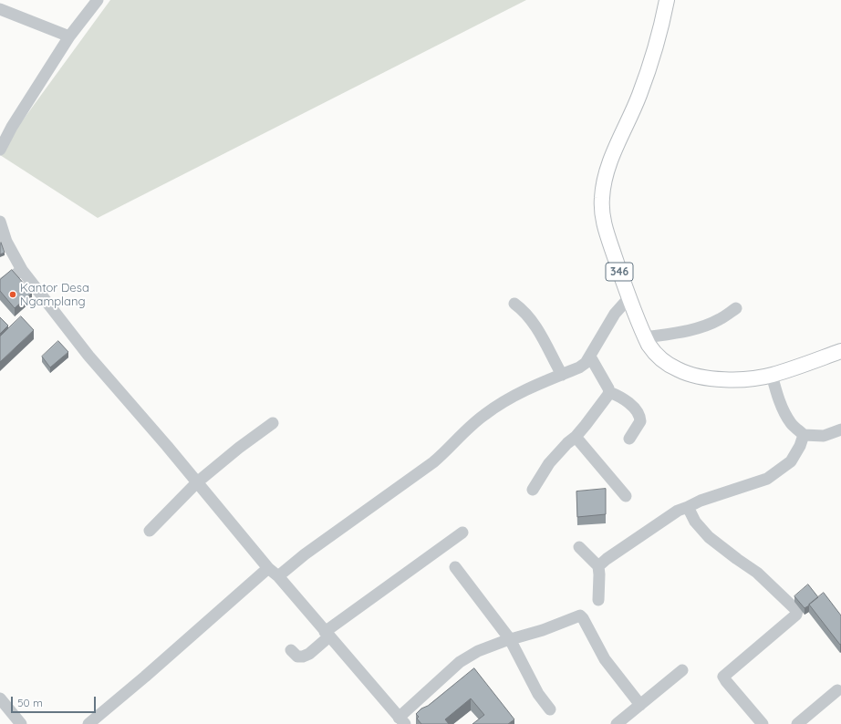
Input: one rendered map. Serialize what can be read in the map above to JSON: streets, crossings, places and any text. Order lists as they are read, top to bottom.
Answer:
{
  "streets": {
    "main road": ["346"]
  },
  "places": ["Kantor Desa Ngamplang"],
  "scale_bar": "50 m"
}
